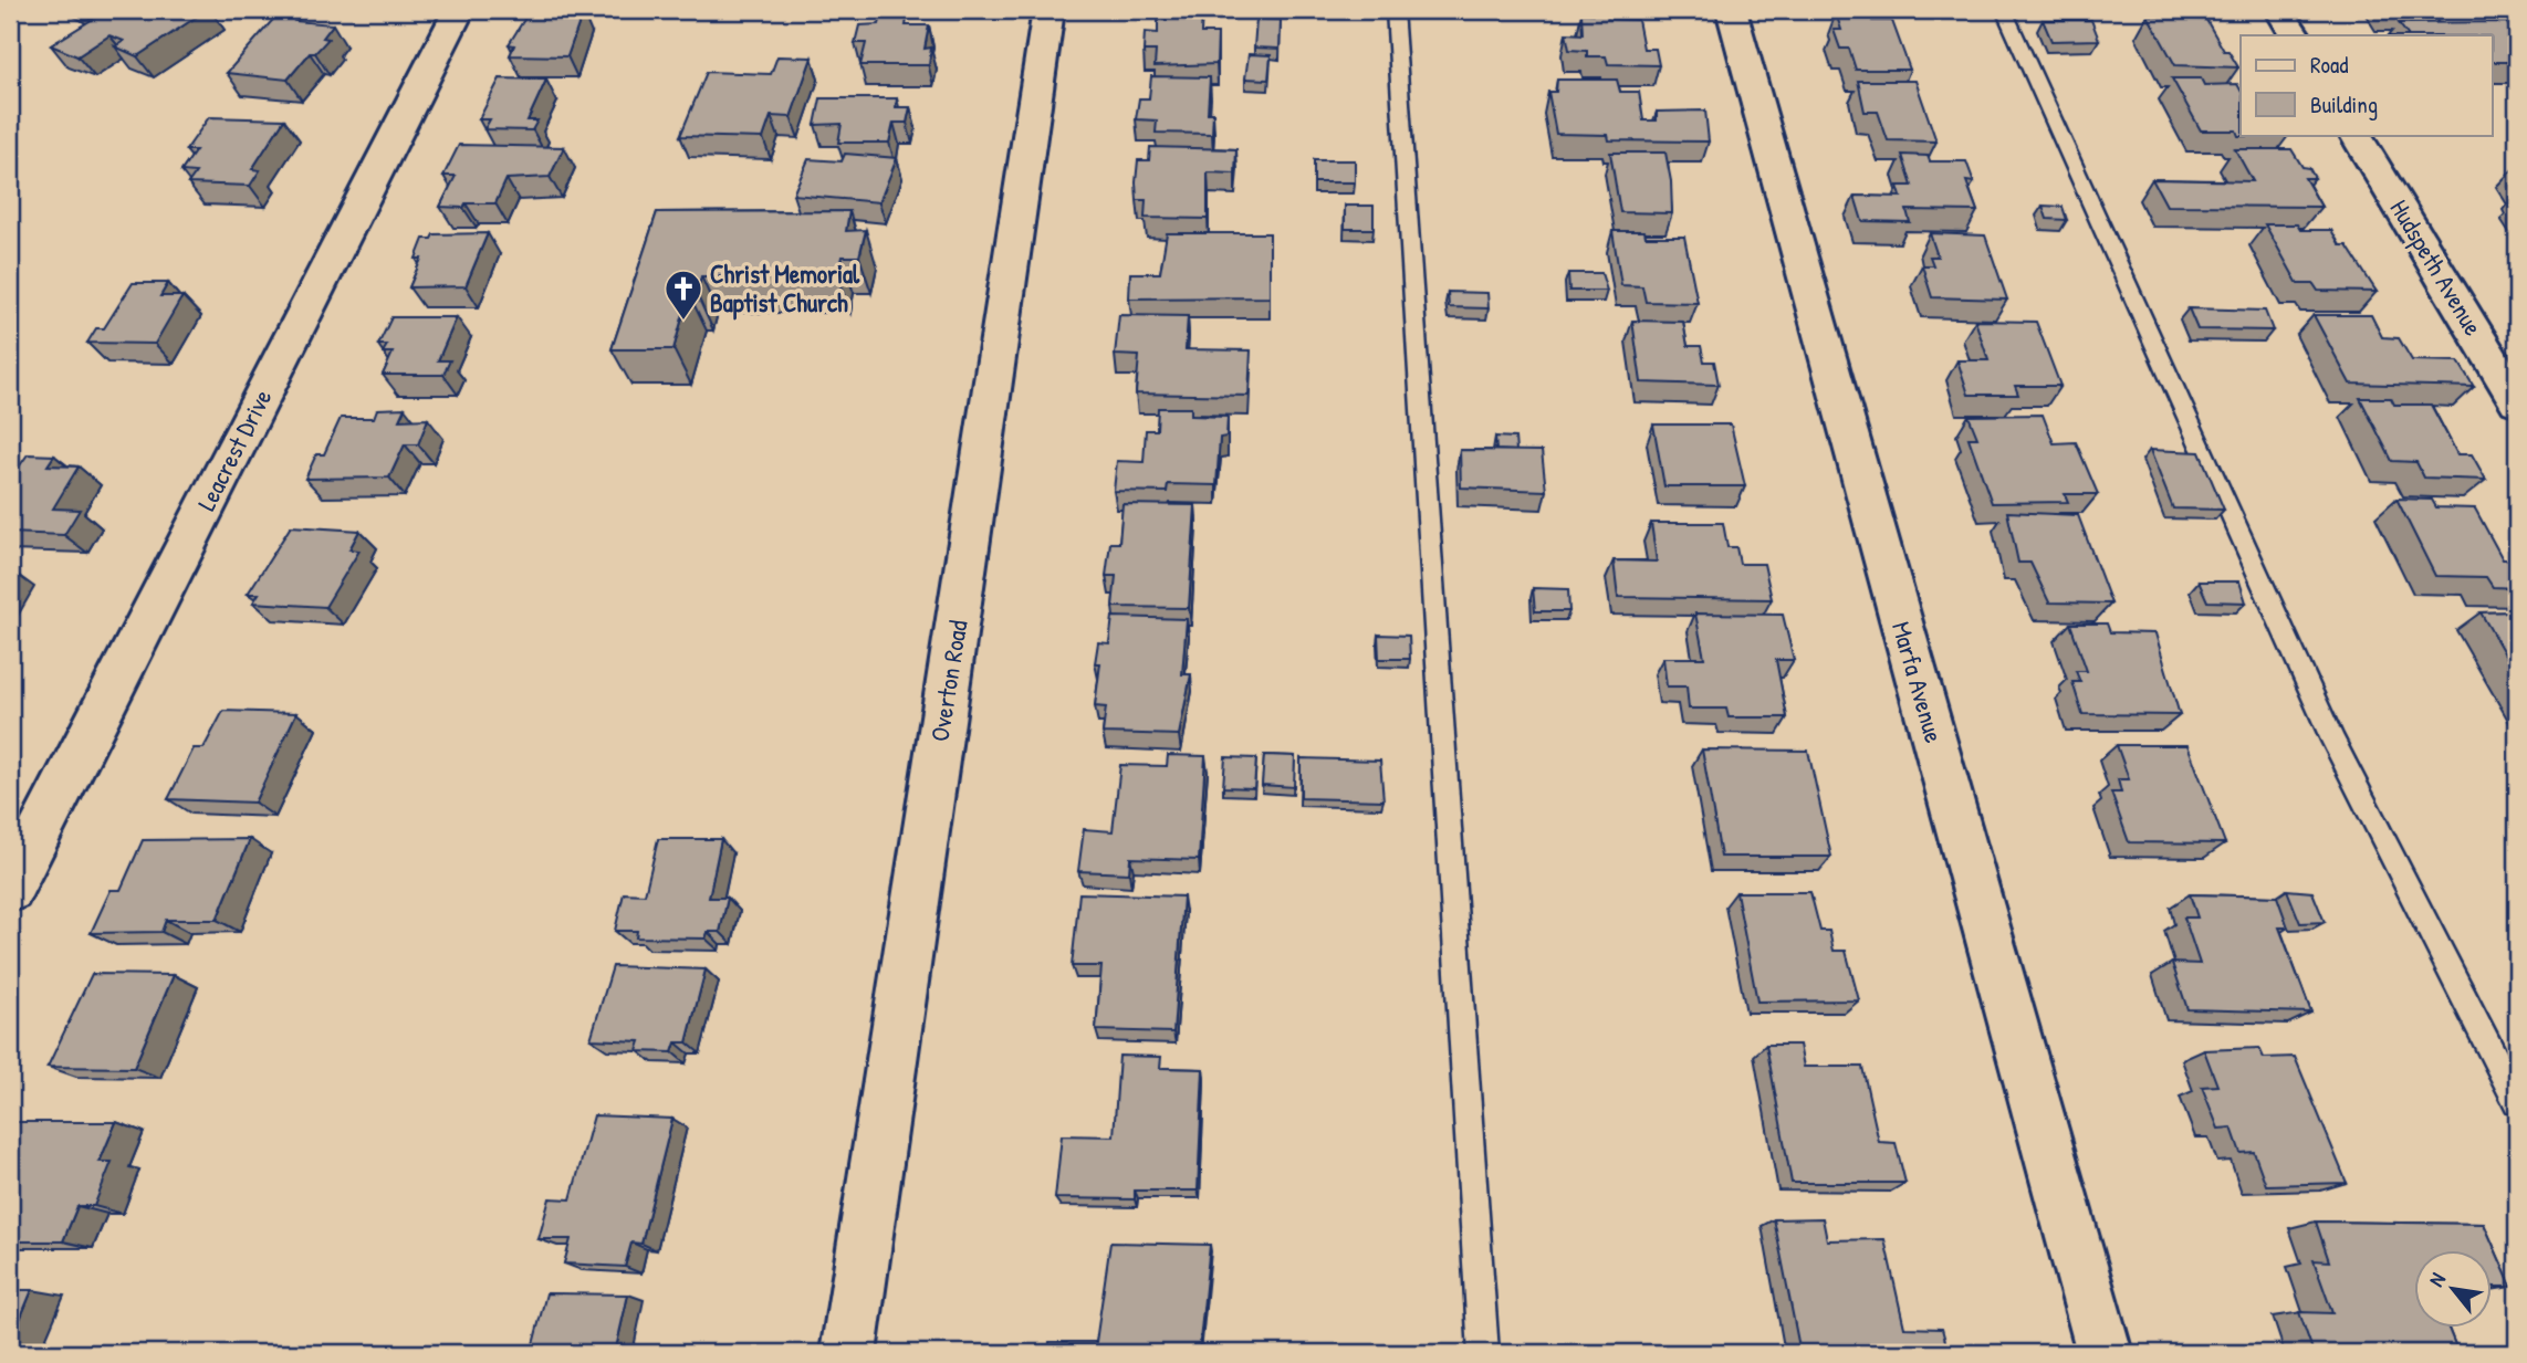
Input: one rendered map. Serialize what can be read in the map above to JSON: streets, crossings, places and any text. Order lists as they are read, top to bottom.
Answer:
{
  "streets": {
    "street": [
      "Hudspeth Avenue",
      "Leacrest Drive",
      "Overton Road",
      "Marfa Avenue"
    ]
  },
  "places": {
    "church": ["Christ Memorial Baptist Church"]
  },
  "legend": ["Road", "Building"],
  "north": "top left"
}
